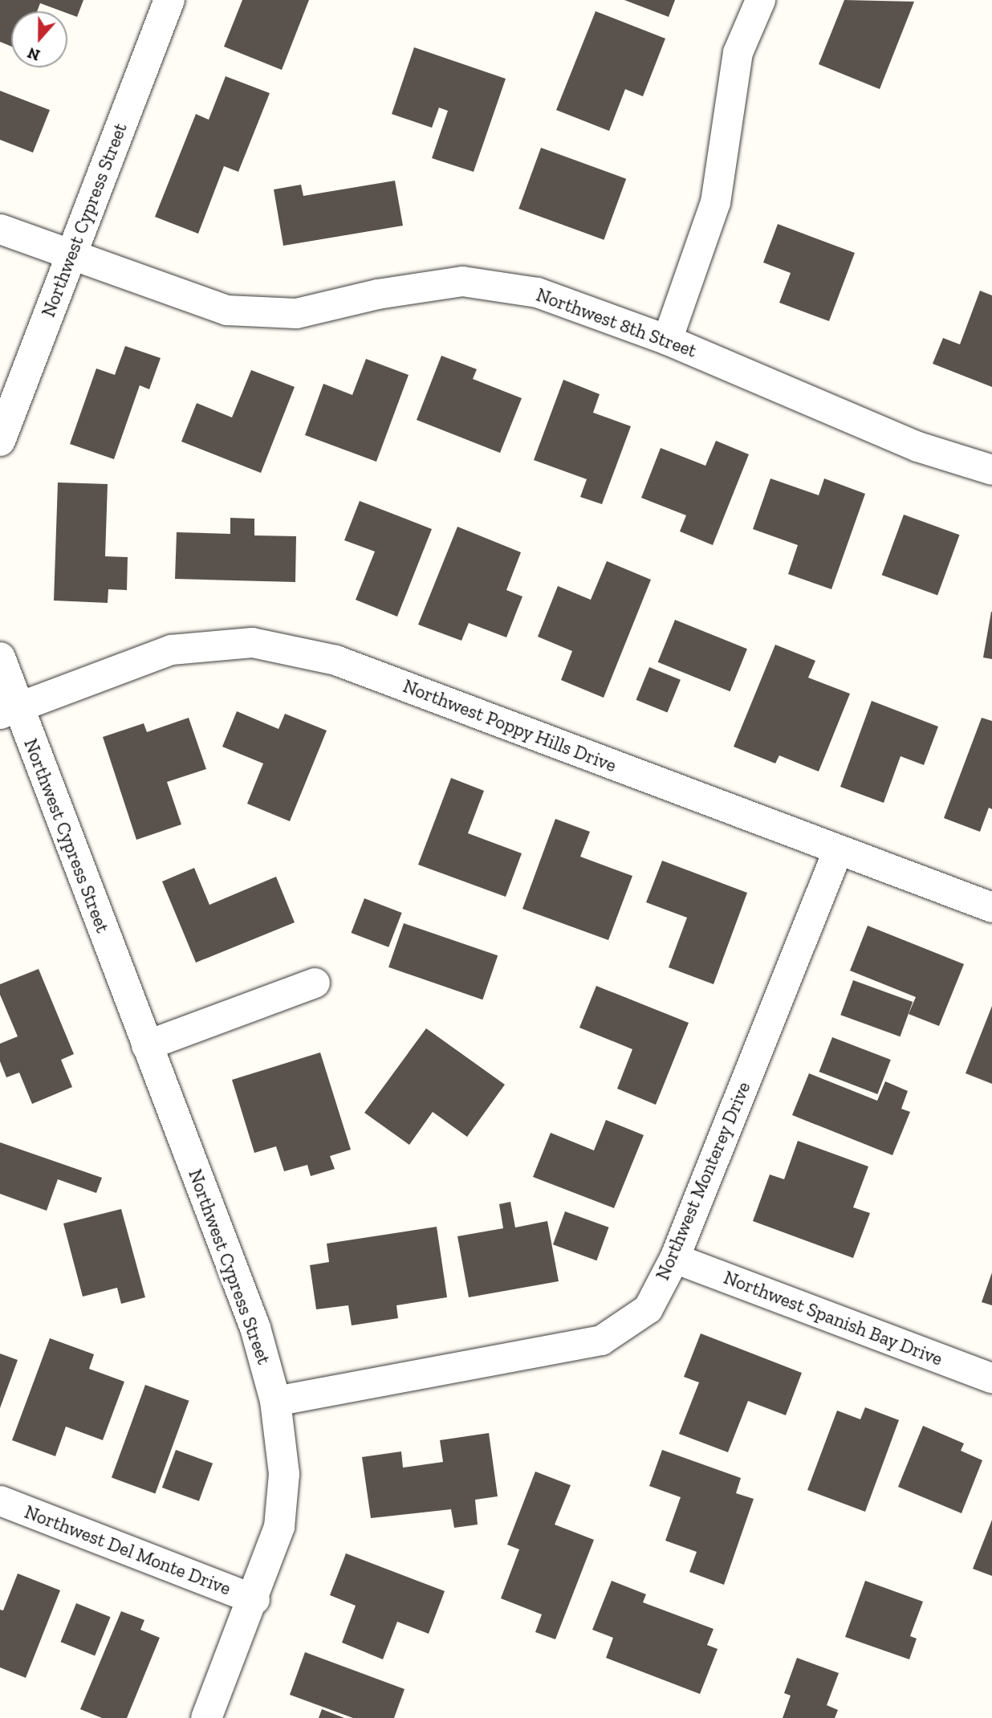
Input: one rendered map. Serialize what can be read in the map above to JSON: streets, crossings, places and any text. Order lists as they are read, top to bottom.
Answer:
{
  "streets": {
    "street": [
      "Northwest Cypress Street",
      "Northwest 8th Street",
      "Northwest Poppy Hills Drive",
      "Northwest Monterey Drive",
      "Northwest Spanish Bay Drive",
      "Northwest Del Monte Drive"
    ]
  },
  "crossings": [
    ["Northwest Cypress Street", "Northwest 8th Street"],
    ["Northwest Cypress Street", "Northwest Poppy Hills Drive"],
    ["Northwest Cypress Street", "Northwest Monterey Drive"],
    ["Northwest Cypress Street", "Northwest Del Monte Drive"],
    ["Northwest Poppy Hills Drive", "Northwest Monterey Drive"],
    ["Northwest Monterey Drive", "Northwest Spanish Bay Drive"]
  ],
  "north": "bottom"
}
